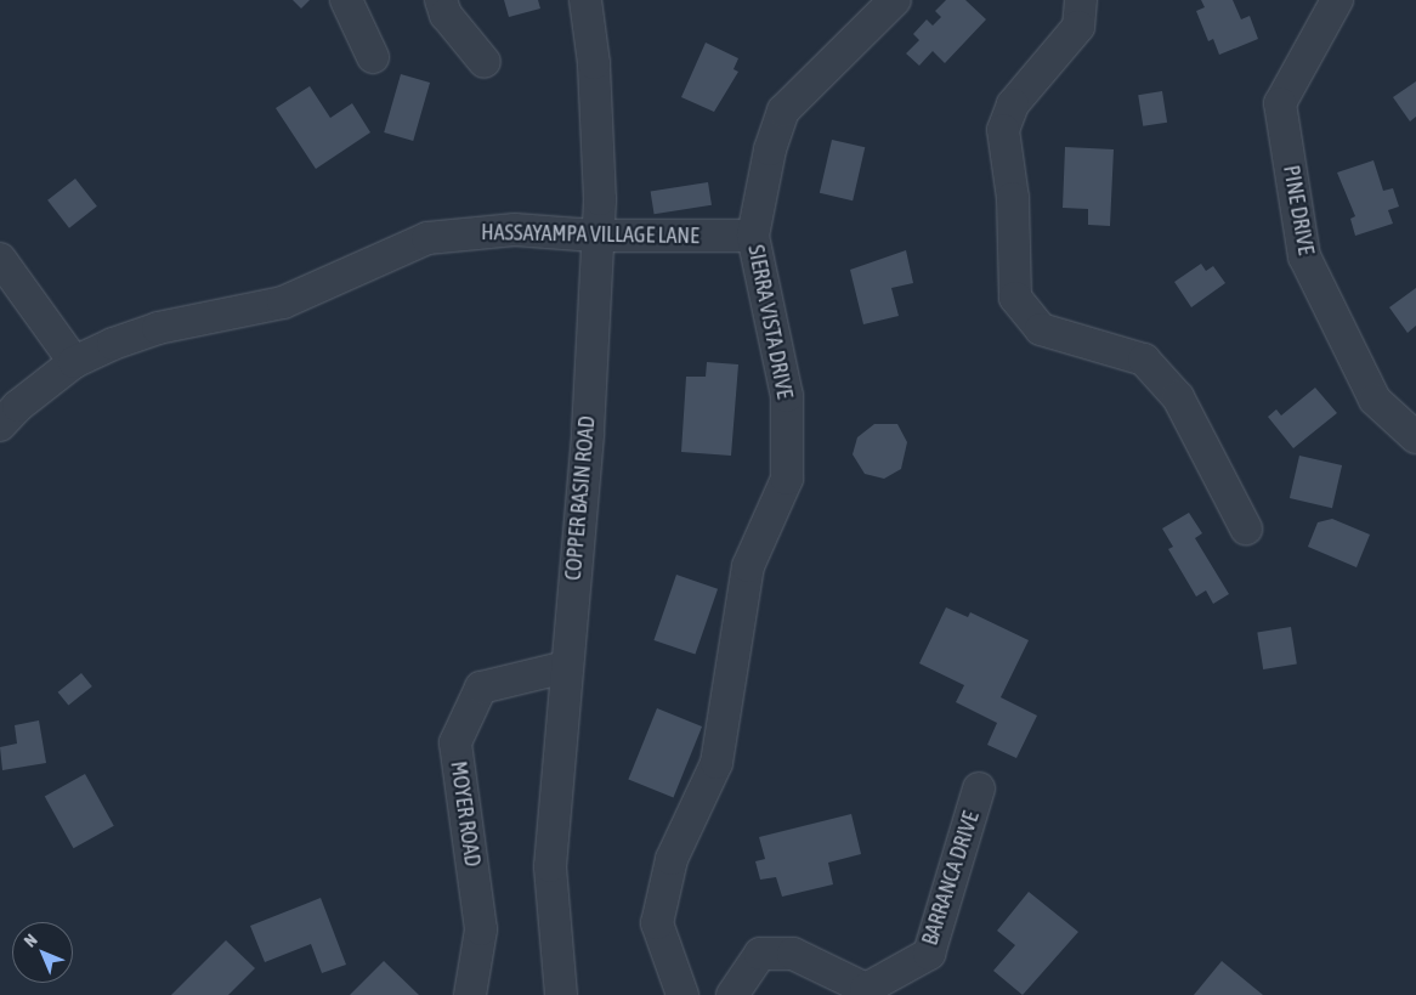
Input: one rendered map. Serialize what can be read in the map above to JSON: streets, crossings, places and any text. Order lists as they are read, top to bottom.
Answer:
{
  "streets": {
    "street": [
      "PINE DRIVE",
      "HASSAYAMPA VILLAGE LANE",
      "SIERRA VISTA DRIVE",
      "COPPER BASIN ROAD",
      "MOYER ROAD",
      "BARRANCA DRIVE"
    ]
  },
  "crossings": [
    ["HASSAYAMPA VILLAGE LANE", "SIERRA VISTA DRIVE"],
    ["HASSAYAMPA VILLAGE LANE", "COPPER BASIN ROAD"],
    ["COPPER BASIN ROAD", "MOYER ROAD"]
  ],
  "north": "top left"
}
